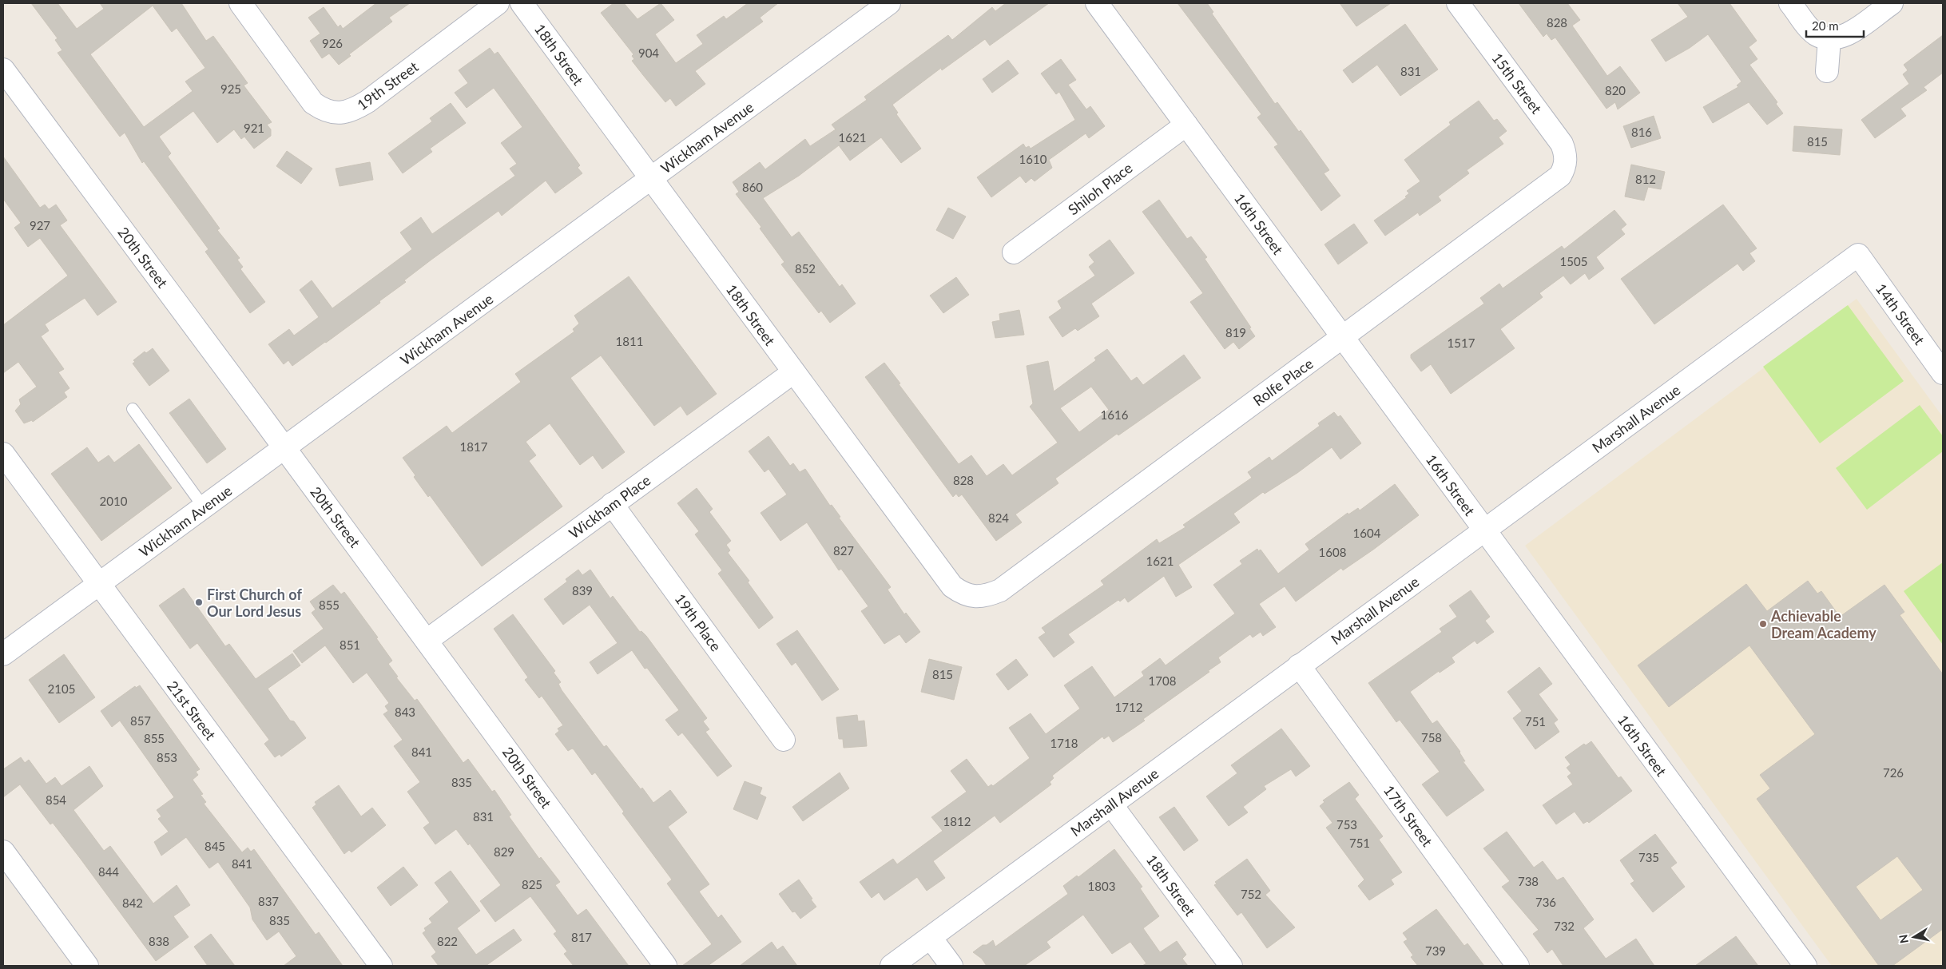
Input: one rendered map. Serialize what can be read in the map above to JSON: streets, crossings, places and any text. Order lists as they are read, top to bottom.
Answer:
{
  "streets": {
    "street": [
      "18th Street",
      "15th Street",
      "19th Street",
      "Wickham Avenue",
      "Shiloh Place",
      "16th Street",
      "20th Street",
      "14th Street",
      "Rolfe Place",
      "Marshall Avenue",
      "Wickham Place",
      "19th Place",
      "21st Street",
      "17th Street"
    ]
  },
  "crossings": [
    ["18th Street", "Wickham Avenue"],
    ["18th Street", "Rolfe Place"],
    ["18th Street", "Marshall Avenue"],
    ["18th Street", "Wickham Place"],
    ["15th Street", "Rolfe Place"],
    ["Wickham Avenue", "20th Street"],
    ["Wickham Avenue", "21st Street"],
    ["Shiloh Place", "16th Street"],
    ["16th Street", "Rolfe Place"],
    ["16th Street", "Marshall Avenue"],
    ["20th Street", "Wickham Place"],
    ["14th Street", "Marshall Avenue"],
    ["Marshall Avenue", "17th Street"],
    ["Wickham Place", "19th Place"]
  ],
  "places": ["First Church of Our Lord Jesus", "Achievable Dream Academy"],
  "house_numbers": [
    "828",
    "926",
    "904",
    "831",
    "925",
    "820",
    "921",
    "816",
    "1621",
    "815",
    "1610",
    "812",
    "860",
    "927",
    "1505",
    "852",
    "819",
    "1811",
    "1517",
    "1616",
    "1817",
    "828",
    "2010",
    "824",
    "1604",
    "827",
    "1608",
    "1621",
    "839",
    "855",
    "851",
    "815",
    "1708",
    "2105",
    "1712",
    "843",
    "857",
    "751",
    "758",
    "855",
    "1718",
    "841",
    "853",
    "726",
    "835",
    "854",
    "831",
    "1812",
    "753",
    "751",
    "845",
    "829",
    "735",
    "841",
    "844",
    "738",
    "825",
    "1803",
    "752",
    "837",
    "736",
    "842",
    "835",
    "732",
    "817",
    "838",
    "822",
    "739"
  ],
  "scale_bar": "20 m",
  "north": "left"
}
